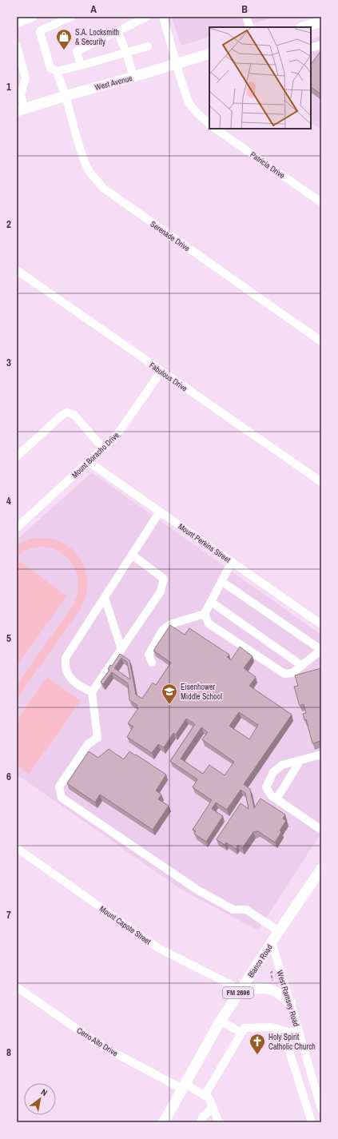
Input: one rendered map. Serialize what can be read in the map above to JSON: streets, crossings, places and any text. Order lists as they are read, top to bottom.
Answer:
{
  "streets": {
    "main road": ["West Avenue", "Blanco Road", "FM 2696"],
    "street": [
      "Patricia Drive",
      "Serenade Drive",
      "Fabulous Drive",
      "Mount Boracho Drive",
      "Mount Perkins Street",
      "Mount Capote Street",
      "West Ramsey Road",
      "Cerro Alto Drive"
    ]
  },
  "crossings": [
    ["West Avenue", "Serenade Drive"],
    ["Fabulous Drive", "Mount Boracho Drive"],
    ["Mount Boracho Drive", "Mount Perkins Street"],
    ["Mount Capote Street", "Blanco Road"],
    ["Blanco Road", "West Ramsey Road"],
    ["Blanco Road", "Cerro Alto Drive"]
  ],
  "places": {
    "shop": ["S.A. Locksmith & Security"],
    "school or university": ["Eisenhower Middle School"],
    "church": ["Holy Spirit Catholic Church"]
  },
  "north": "top right",
  "grid": {
    "columns": ["A", "B"],
    "rows": [
      "1",
      "2",
      "3",
      "4",
      "5",
      "6",
      "7",
      "8"
    ]
  }
}
